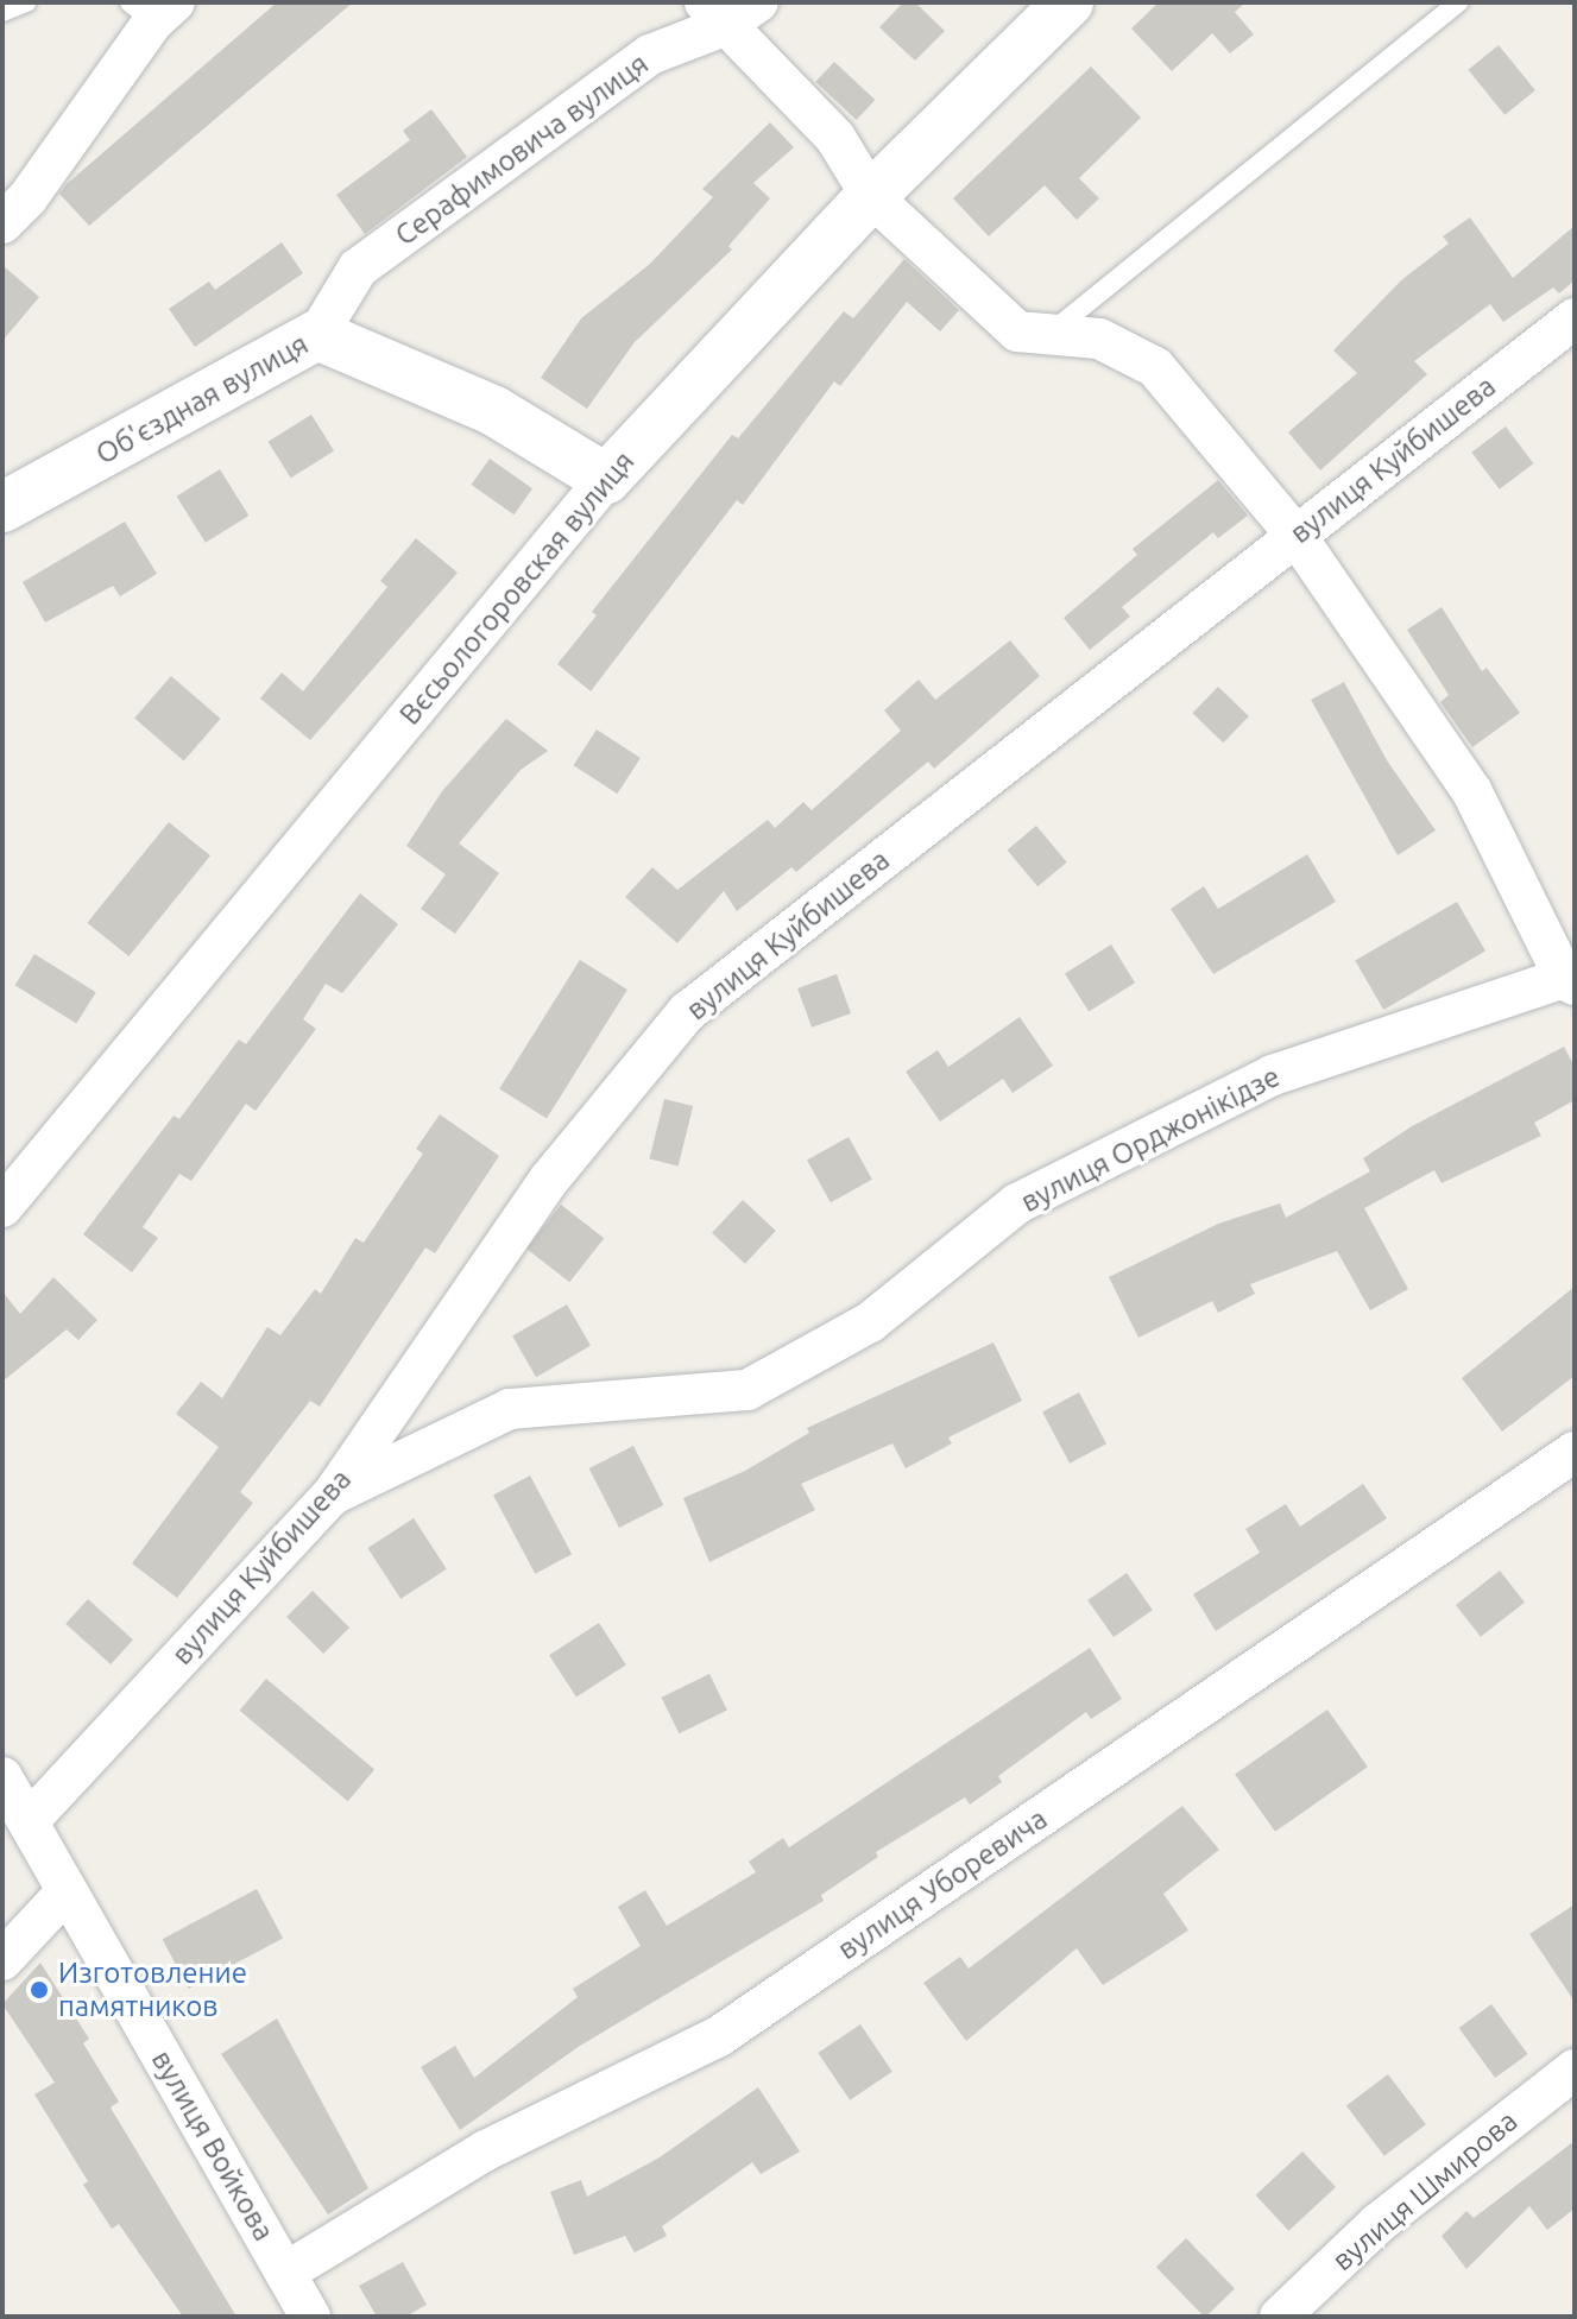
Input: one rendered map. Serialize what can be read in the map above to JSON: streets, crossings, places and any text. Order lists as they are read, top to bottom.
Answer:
{
  "streets": {
    "street": [
      "Серафимовича вулиця",
      "Об'єздная вулиця",
      "вулиця Куйбишева",
      "Вєсьологоровская вулиця",
      "вулиця Орджонікідзе",
      "вулиця Уборевича",
      "вулиця Войкова",
      "вулиця Шмирова"
    ]
  },
  "crossings": [
    ["Серафимовича вулиця", "Об'єздная вулиця"],
    ["Об'єздная вулиця", "Вєсьологоровская вулиця"],
    ["вулиця Куйбишева", "вулиця Орджонікідзе"],
    ["вулиця Куйбишева", "вулиця Войкова"],
    ["вулиця Уборевича", "вулиця Войкова"]
  ],
  "places": ["Изготовление памятников"]
}
